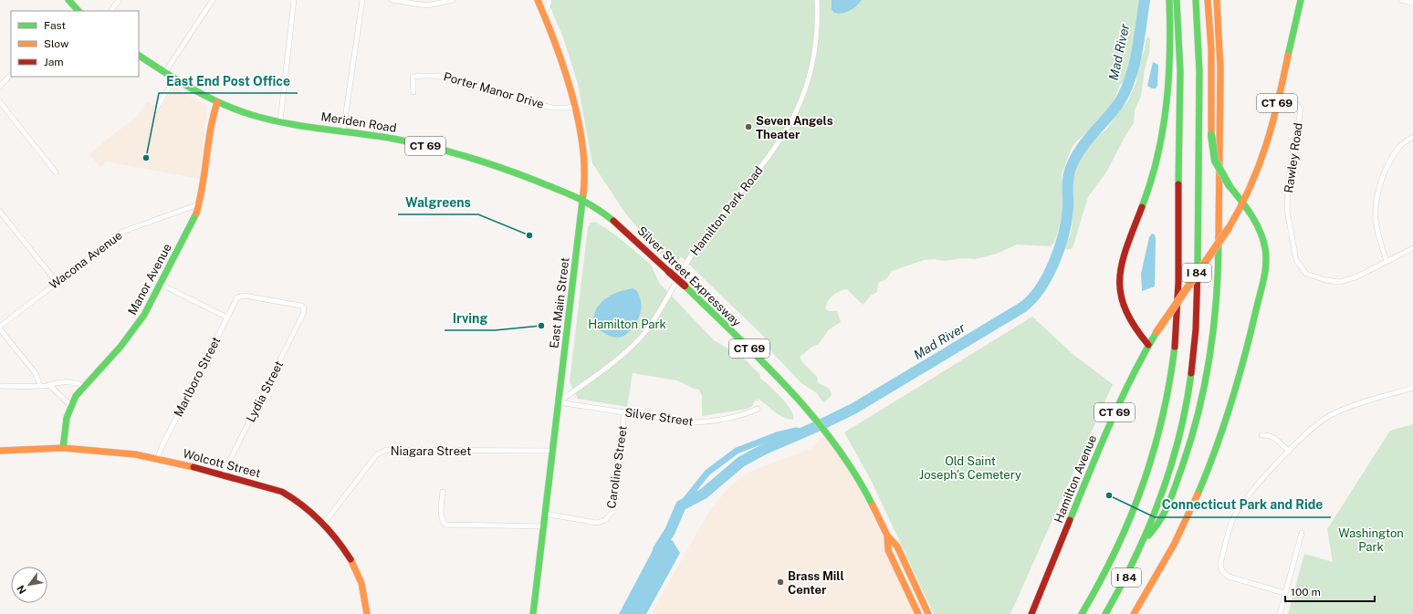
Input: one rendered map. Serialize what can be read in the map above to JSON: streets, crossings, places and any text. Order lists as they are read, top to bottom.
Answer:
{
  "streets": {
    "main road": [
      "CT 69",
      "Meriden Road",
      "I 84",
      "Silver Street Expressway",
      "Manor Avenue",
      "East Main Street",
      "Wolcott Street",
      "Hamilton Avenue"
    ],
    "street": [
      "Porter Manor Drive",
      "Rawley Road",
      "Hamilton Park Road",
      "Wacona Avenue",
      "Marlboro Street",
      "Lydia Street",
      "Silver Street",
      "Niagara Street",
      "Caroline Street"
    ]
  },
  "crossings": [
    ["Porter Manor Drive", "East Main Street"],
    ["Meriden Road", "Silver Street Expressway"],
    ["Meriden Road", "Manor Avenue"],
    ["Meriden Road", "East Main Street"],
    ["Rawley Road", "Hamilton Avenue"],
    ["Hamilton Park Road", "East Main Street"],
    ["Hamilton Park Road", "Silver Street"],
    ["Wacona Avenue", "Manor Avenue"],
    ["Silver Street Expressway", "East Main Street"],
    ["Manor Avenue", "Wolcott Street"],
    ["East Main Street", "Silver Street"],
    ["East Main Street", "Niagara Street"],
    ["East Main Street", "Caroline Street"],
    ["Marlboro Street", "Lydia Street"],
    ["Marlboro Street", "Wolcott Street"],
    ["Lydia Street", "Wolcott Street"],
    ["Silver Street", "Caroline Street"],
    ["Niagara Street", "Wolcott Street"]
  ],
  "water": ["Mad River"],
  "parks": ["Hamilton Park", "Old Saint Joseph's Cemetery", "Washington Park"],
  "places": [
    "Seven Angels Theater",
    "East End Post Office",
    "Walgreens",
    "Irving",
    "Connecticut Park and Ride",
    "Brass Mill Center"
  ],
  "legend": ["Fast", "Slow", "Jam"],
  "scale_bar": "100 m",
  "north": "bottom left"
}
